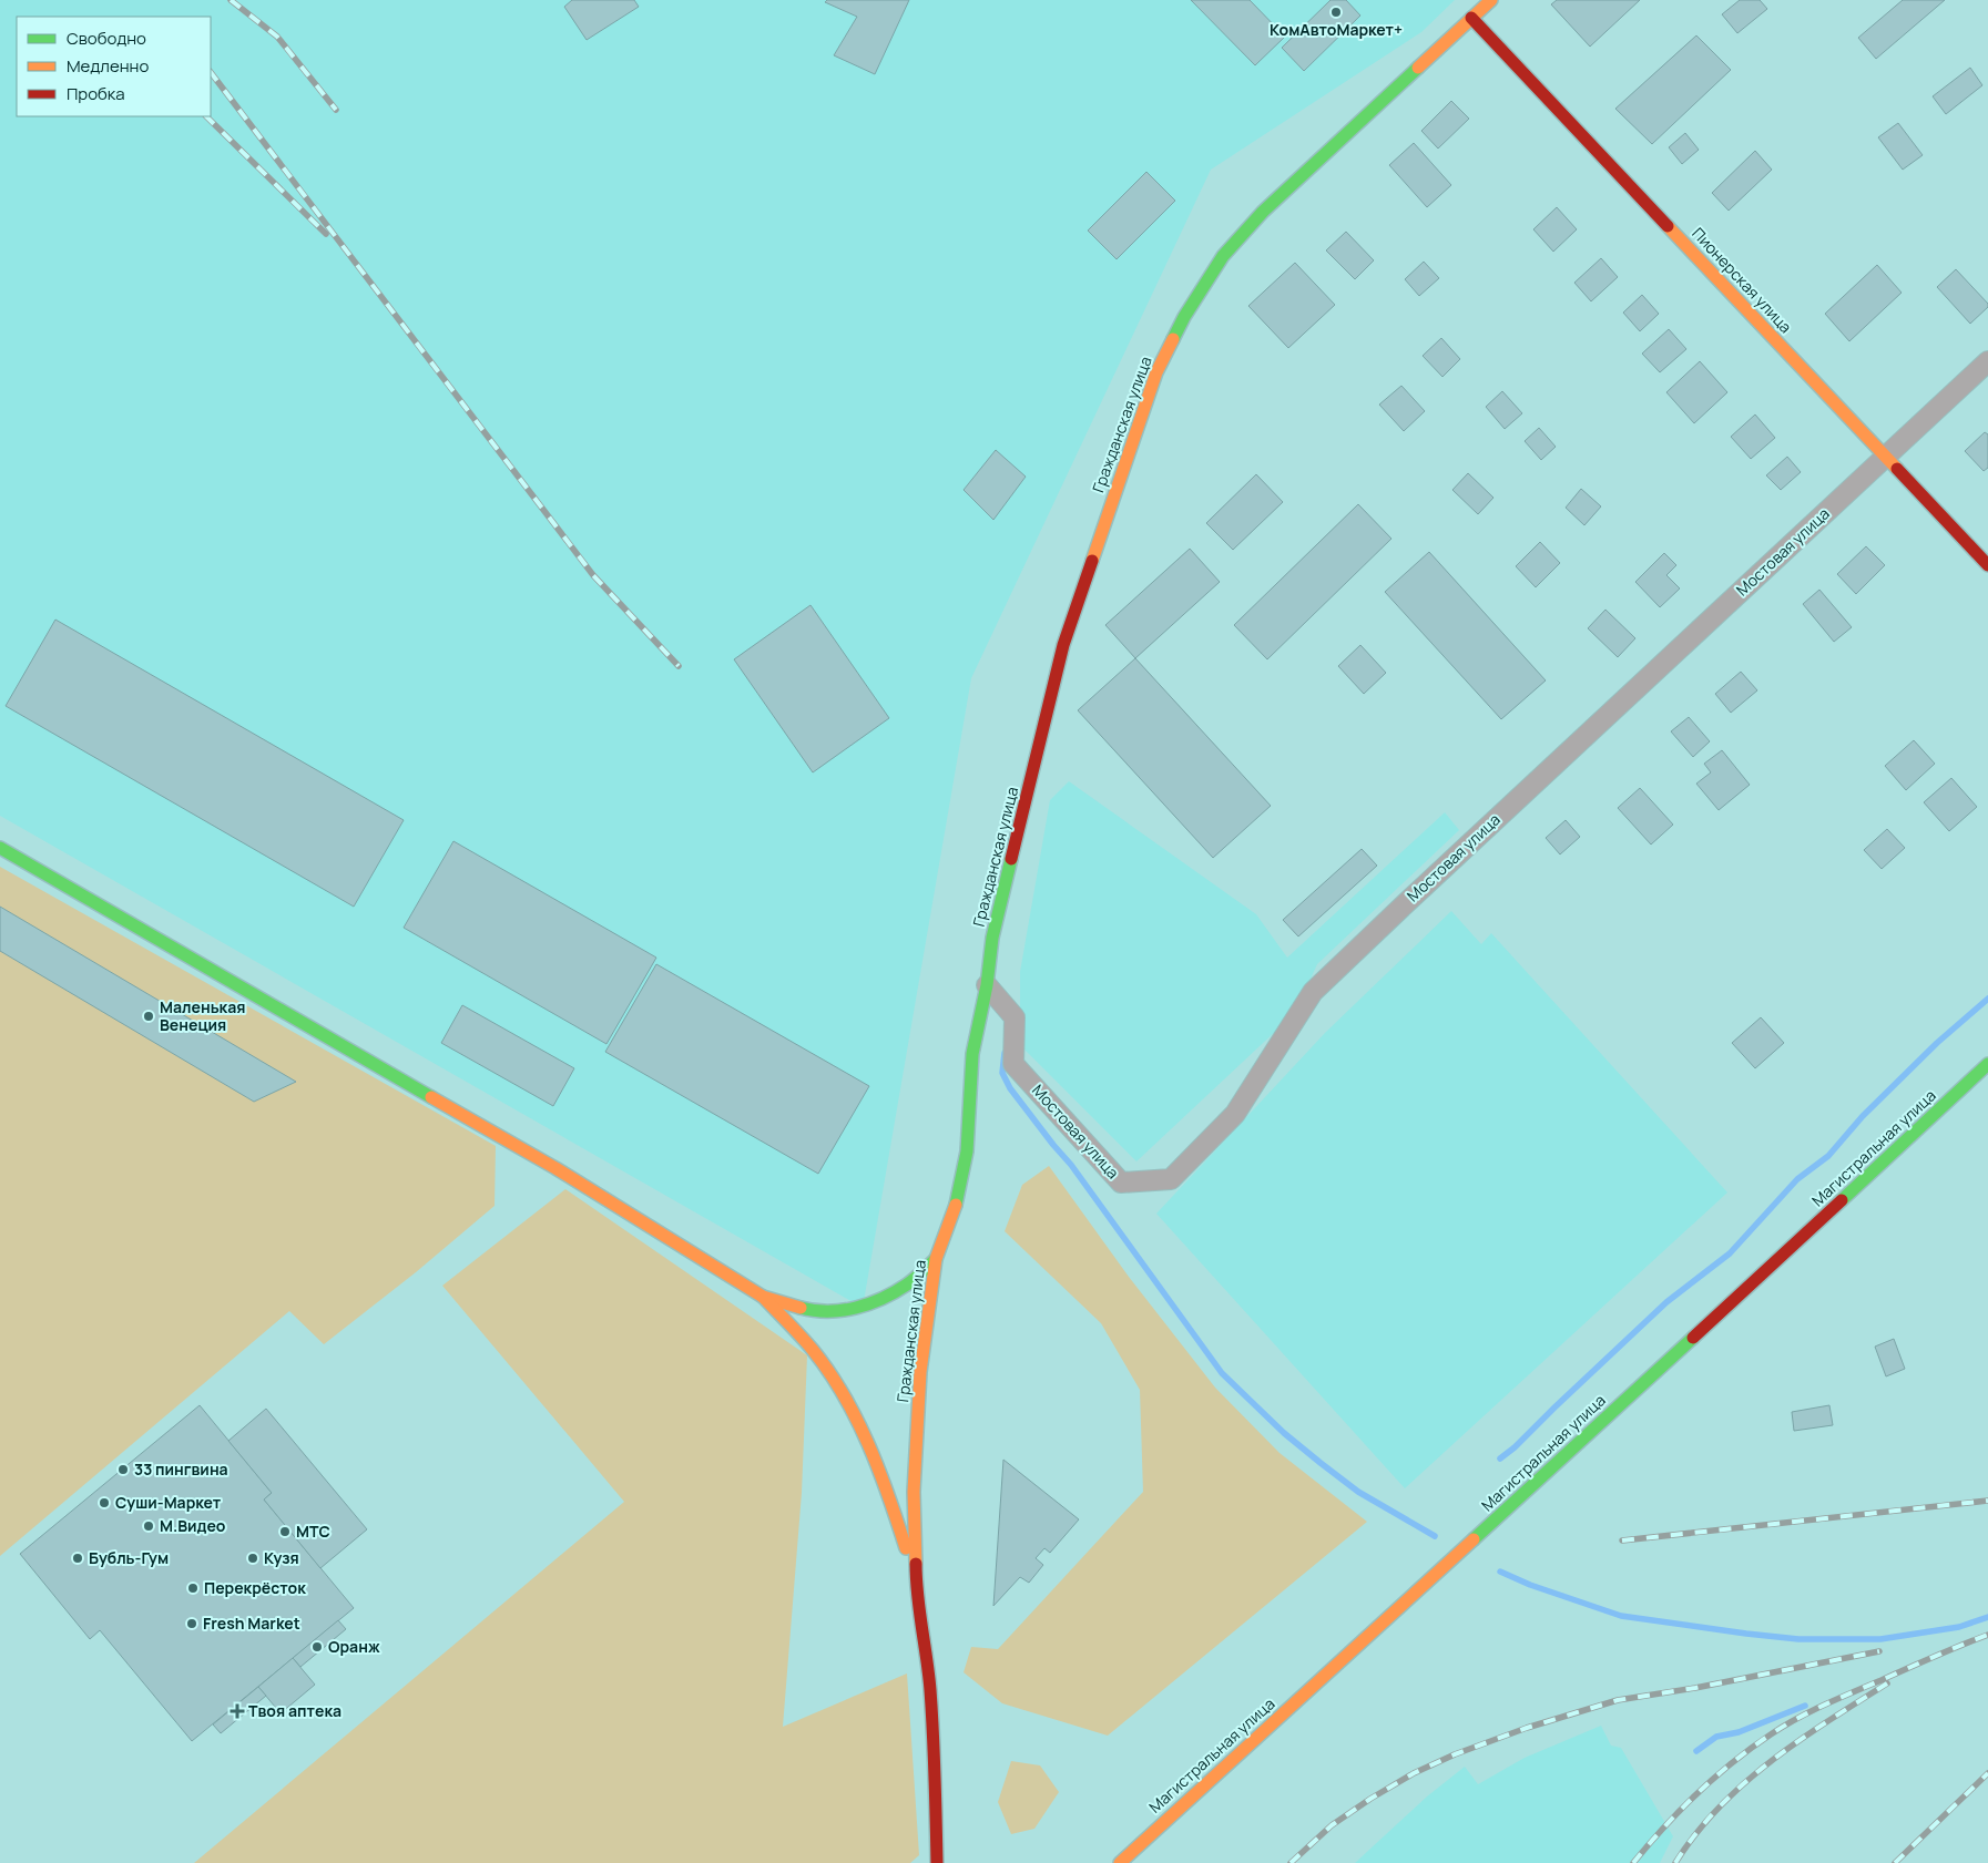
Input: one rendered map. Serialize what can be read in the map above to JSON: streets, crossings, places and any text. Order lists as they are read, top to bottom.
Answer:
{
  "streets": {
    "street": [
      "Пионерская улица",
      "Гражданская улица",
      "Мостовая улица",
      "Магистральная улица"
    ]
  },
  "crossings": [
    ["Пионерская улица", "Гражданская улица"],
    ["Пионерская улица", "Мостовая улица"],
    ["Гражданская улица", "Мостовая улица"]
  ],
  "places": {
    "other": [
      "КомАвтоМаркет+",
      "Маленькая Венеция",
      "33 пингвина",
      "Суши-Маркет",
      "М.Видео",
      "МТС",
      "Бубль-Гум",
      "Кузя",
      "Перекрёсток",
      "Fresh Market",
      "Оранж"
    ],
    "health": ["Твоя аптека"]
  },
  "legend": ["Свободно", "Медленно", "Пробка"]
}
